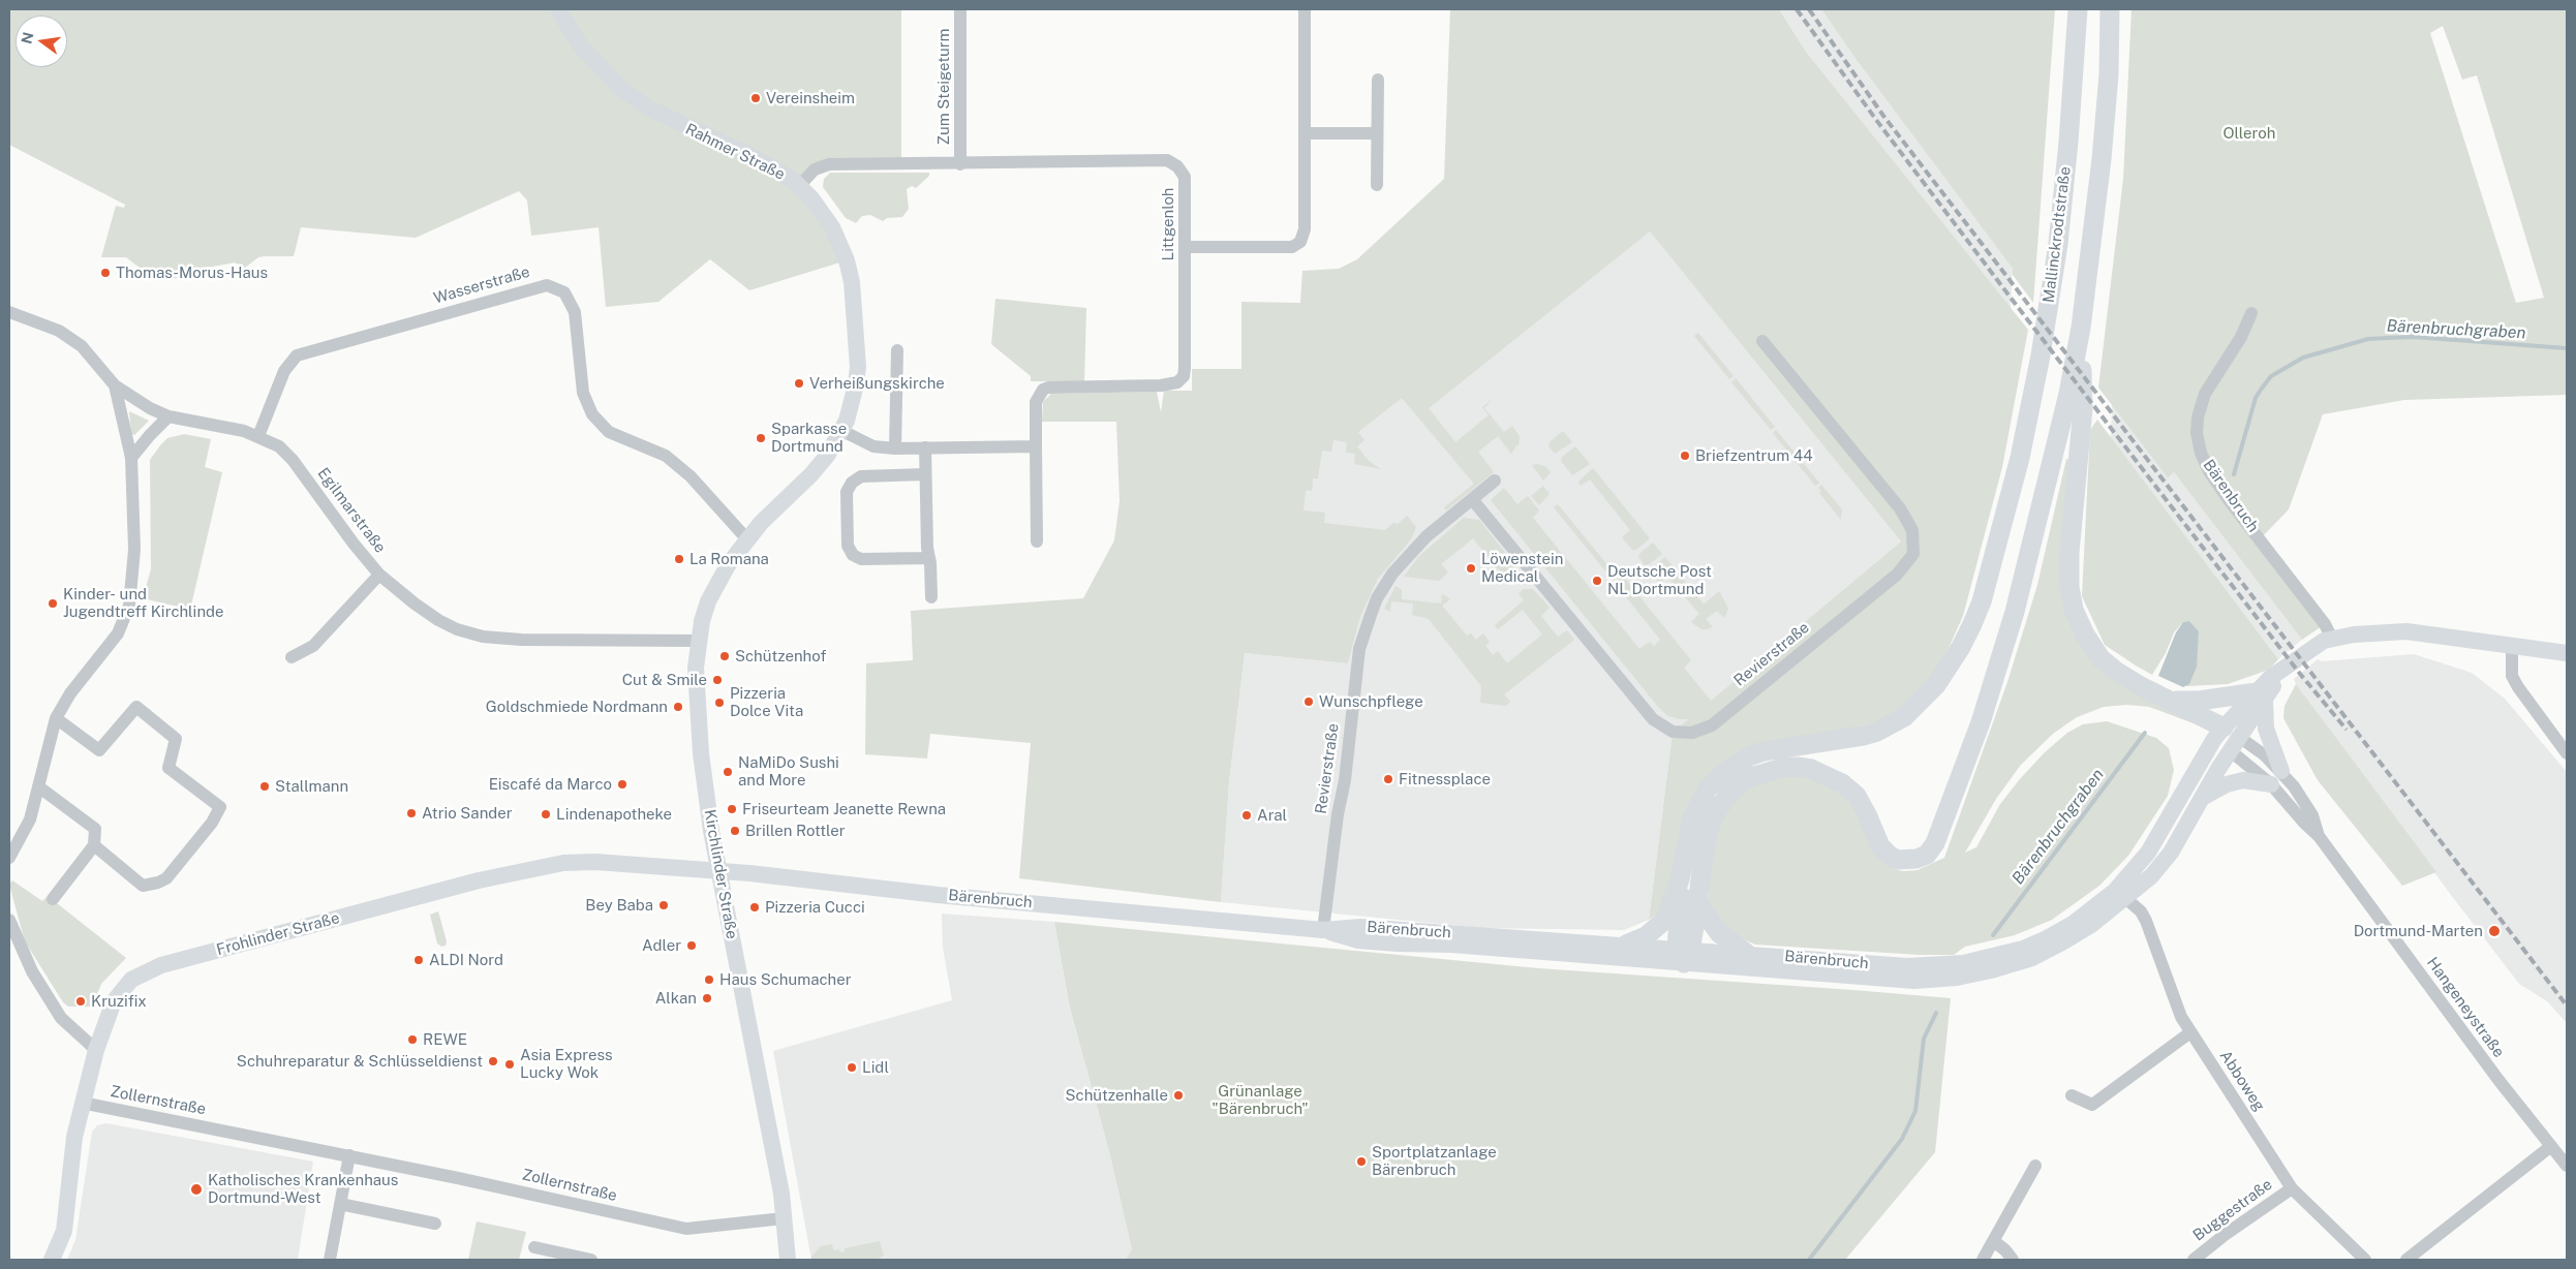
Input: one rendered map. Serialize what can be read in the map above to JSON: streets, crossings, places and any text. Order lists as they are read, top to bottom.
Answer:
{
  "streets": {
    "highway": ["Mallinckrodtstraße"],
    "main road": [
      "Rahmer Straße",
      "Bärenbruch",
      "Kirchlinder Straße",
      "Frohlinder Straße"
    ],
    "street": [
      "Zum Steigeturm",
      "Littgenloh",
      "Wasserstraße",
      "Egilmarstraße",
      "Revierstraße",
      "Hangeneystraße",
      "Abboweg",
      "Zollernstraße",
      "Buggestraße"
    ]
  },
  "crossings": [
    ["Zum Steigeturm", "Littgenloh"],
    ["Rahmer Straße", "Littgenloh"],
    ["Rahmer Straße", "Wasserstraße"],
    ["Rahmer Straße", "Kirchlinder Straße"],
    ["Wasserstraße", "Egilmarstraße"],
    ["Wasserstraße", "Kirchlinder Straße"],
    ["Bärenbruch", "Revierstraße"],
    ["Bärenbruch", "Kirchlinder Straße"],
    ["Bärenbruch", "Frohlinder Straße"],
    ["Bärenbruch", "Hangeneystraße"],
    ["Bärenbruch", "Abboweg"],
    ["Egilmarstraße", "Kirchlinder Straße"],
    ["Kirchlinder Straße", "Frohlinder Straße"],
    ["Kirchlinder Straße", "Zollernstraße"],
    ["Frohlinder Straße", "Zollernstraße"],
    ["Abboweg", "Buggestraße"]
  ],
  "water": ["Bärenbruchgraben"],
  "parks": ["Olleroh", "Grünanlage \"Bärenbruch\""],
  "places": [
    "Vereinsheim",
    "Thomas-Morus-Haus",
    "Verheißungskirche",
    "Sparkasse Dortmund",
    "Briefzentrum 44",
    "La Romana",
    "Löwenstein Medical",
    "Deutsche Post NL Dortmund",
    "Kinder- und Jugendtreff Kirchlinde",
    "Schützenhof",
    "Cut & Smile",
    "Wunschpflege",
    "Pizzeria Dolce Vita",
    "Goldschmiede Nordmann",
    "NaMiDo Sushi and More",
    "Fitnessplace",
    "Eiscafé da Marco",
    "Stallmann",
    "Friseurteam Jeanette Rewna",
    "Atrio Sander",
    "Lindenapotheke",
    "Aral",
    "Brillen Rottler",
    "Bey Baba",
    "Pizzeria Cucci",
    "Dortmund-Marten",
    "Adler",
    "ALDI Nord",
    "Haus Schumacher",
    "Alkan",
    "Kruzifix",
    "REWE",
    "Schuhreparatur & Schlüsseldienst",
    "Asia Express Lucky Wok",
    "Lidl",
    "Schützenhalle",
    "Sportplatzanlage Bärenbruch",
    "Katholisches Krankenhaus Dortmund-West"
  ],
  "north": "left"
}
